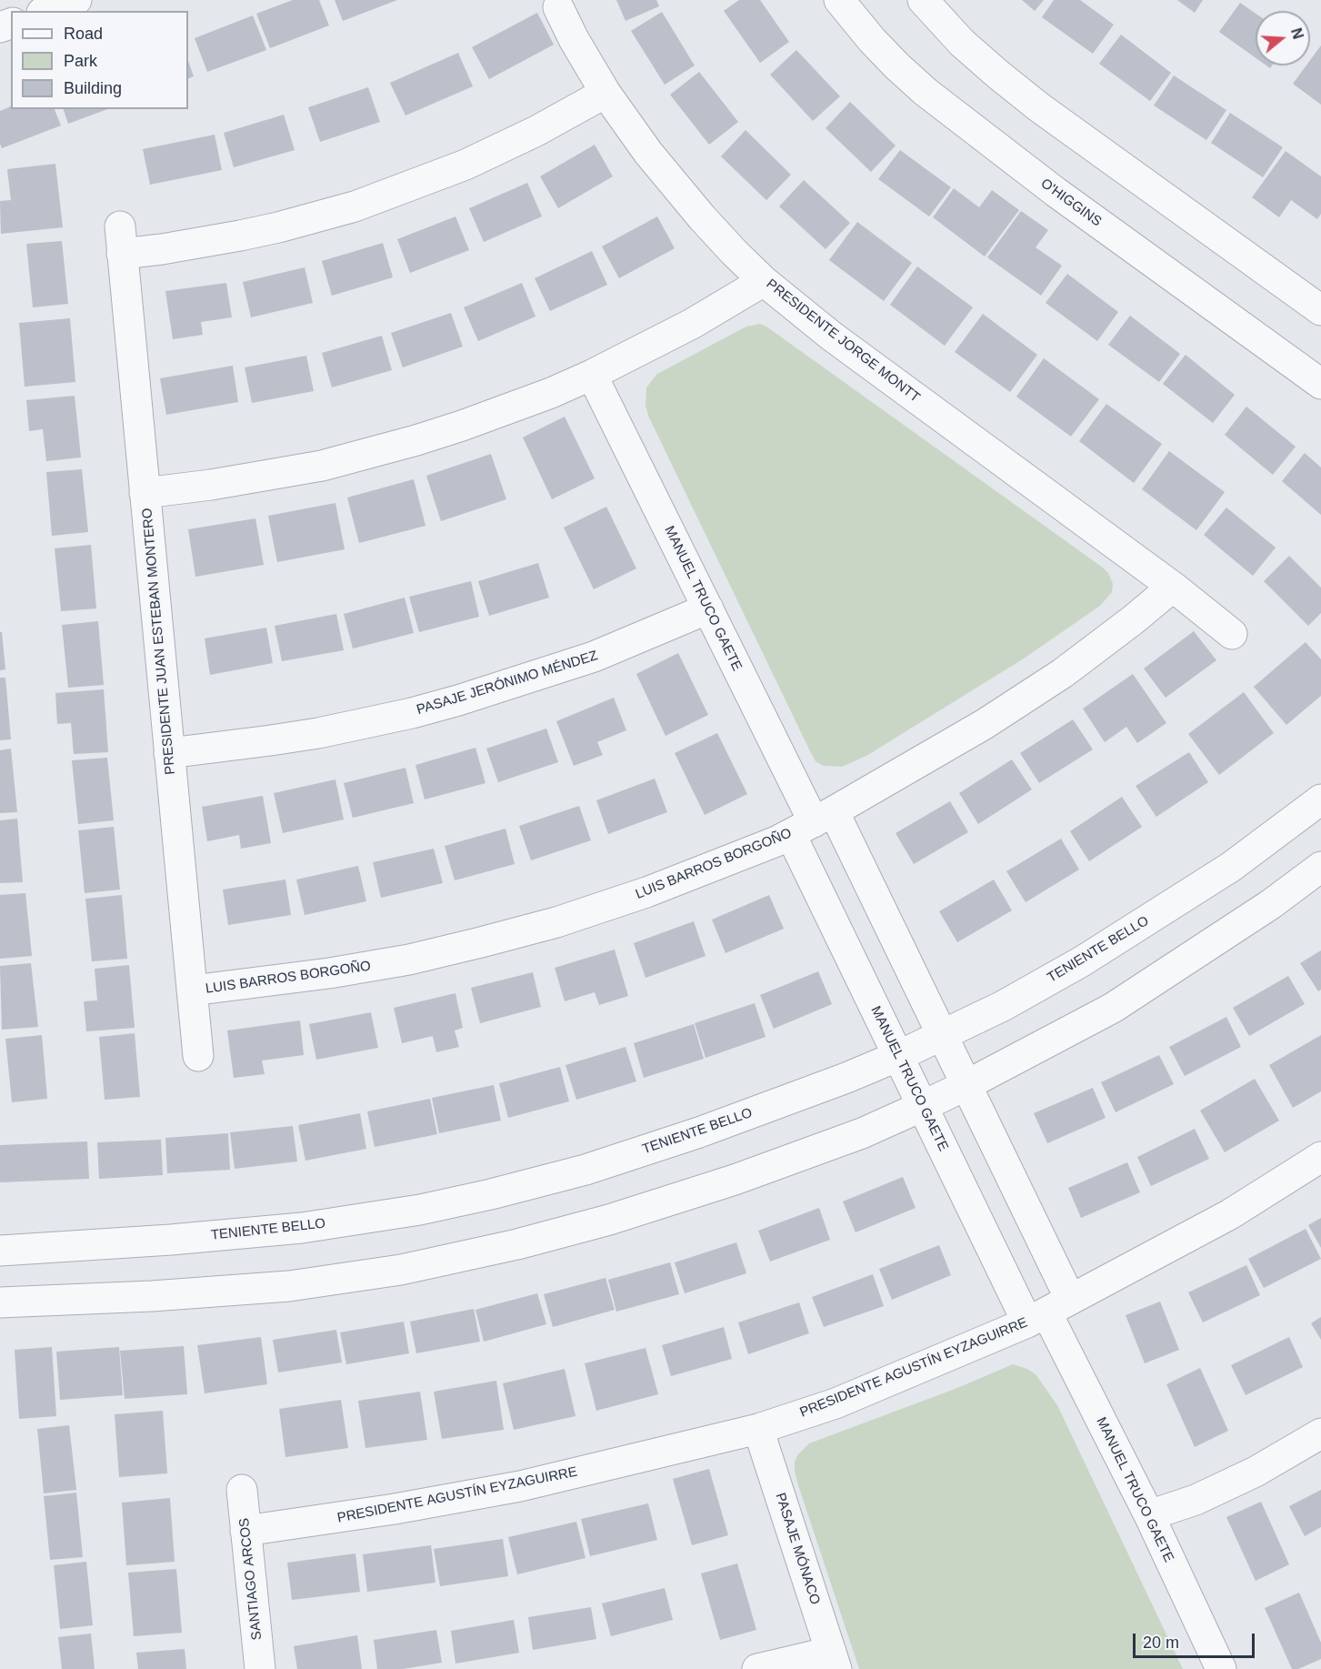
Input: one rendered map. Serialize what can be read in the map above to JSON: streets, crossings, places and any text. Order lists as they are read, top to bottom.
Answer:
{
  "streets": {
    "street": [
      "O'HIGGINS",
      "PRESIDENTE JORGE MONTT",
      "MANUEL TRUCO GAETE",
      "PRESIDENTE JUAN ESTEBAN MONTERO",
      "PASAJE JERÓNIMO MÉNDEZ",
      "LUIS BARROS BORGOÑO",
      "TENIENTE BELLO",
      "PRESIDENTE AGUSTÍN EYZAGUIRRE",
      "PASAJE MÓNACO",
      "SANTIAGO ARCOS"
    ]
  },
  "crossings": [
    ["PRESIDENTE JORGE MONTT", "PRESIDENTE JUAN ESTEBAN MONTERO"],
    ["PRESIDENTE JORGE MONTT", "LUIS BARROS BORGOÑO"],
    ["MANUEL TRUCO GAETE", "PASAJE JERÓNIMO MÉNDEZ"],
    ["MANUEL TRUCO GAETE", "LUIS BARROS BORGOÑO"],
    ["MANUEL TRUCO GAETE", "TENIENTE BELLO"],
    ["MANUEL TRUCO GAETE", "PRESIDENTE AGUSTÍN EYZAGUIRRE"],
    ["PRESIDENTE JUAN ESTEBAN MONTERO", "PASAJE JERÓNIMO MÉNDEZ"],
    ["PRESIDENTE JUAN ESTEBAN MONTERO", "LUIS BARROS BORGOÑO"],
    ["PRESIDENTE AGUSTÍN EYZAGUIRRE", "PASAJE MÓNACO"],
    ["PRESIDENTE AGUSTÍN EYZAGUIRRE", "SANTIAGO ARCOS"]
  ],
  "legend": ["Road", "Park", "Building"],
  "scale_bar": "20 m",
  "north": "right"
}
